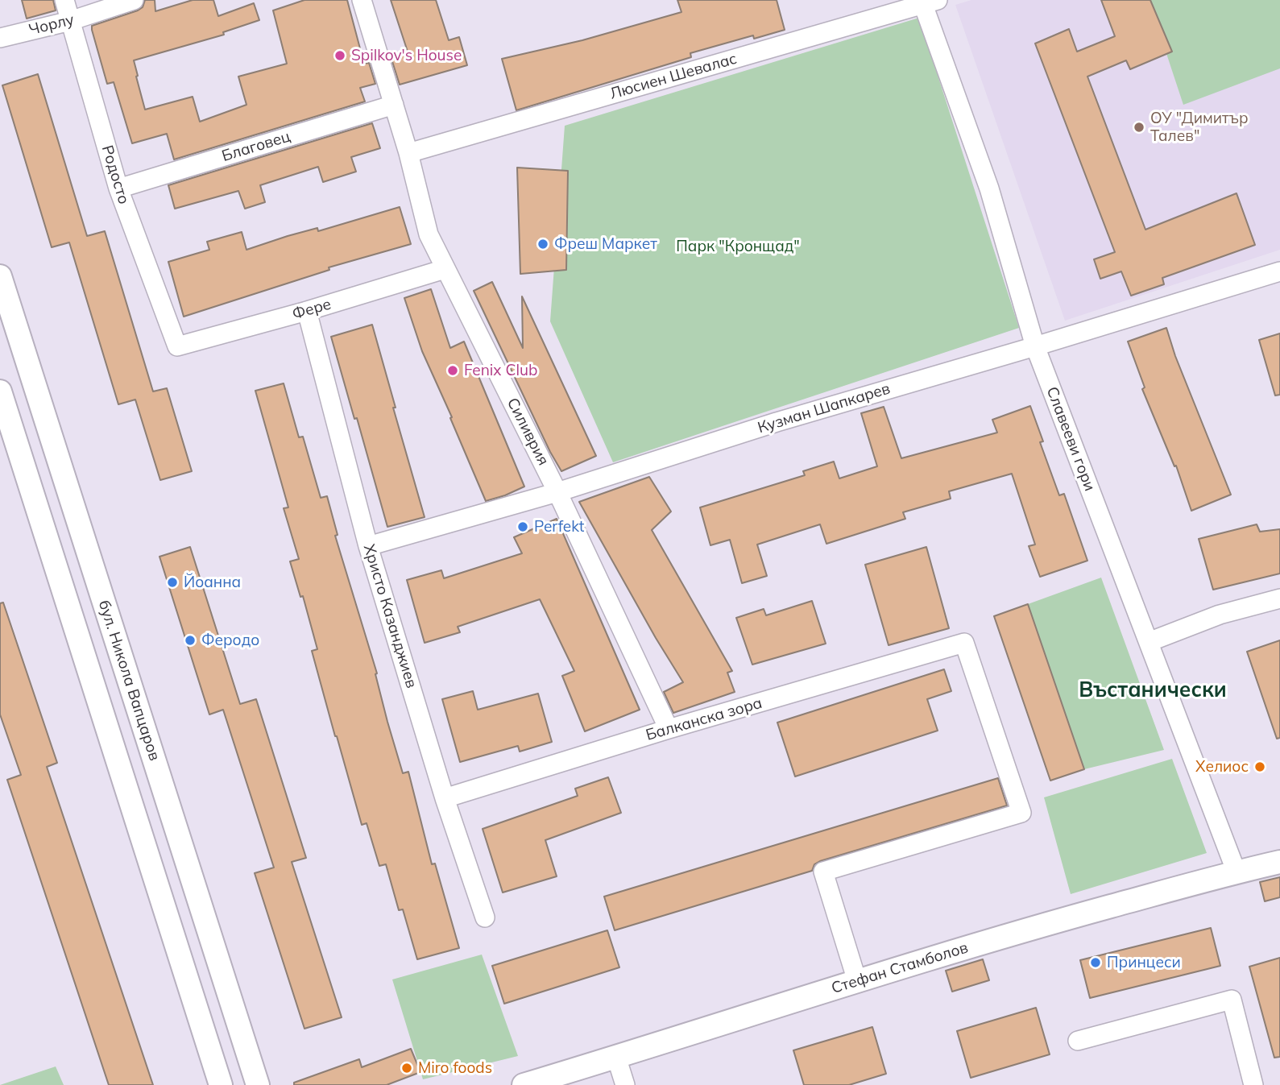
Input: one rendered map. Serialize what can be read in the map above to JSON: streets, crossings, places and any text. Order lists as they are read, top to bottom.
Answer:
{
  "streets": {
    "street": [
      "Чорлу",
      "Люсиен Шевалас",
      "Благовец",
      "Родосто",
      "Фере",
      "Кузман Шапкарев",
      "Силиврия",
      "Славееви гори",
      "Христо Казанджиев",
      "бул. Никола Вапцаров",
      "Балканска зора",
      "Стефан Стамболов"
    ]
  },
  "crossings": [
    ["Чорлу", "Родосто"],
    ["Люсиен Шевалас", "Силиврия"],
    ["Люсиен Шевалас", "Славееви гори"],
    ["Благовец", "Родосто"],
    ["Благовец", "Силиврия"],
    ["Родосто", "Фере"],
    ["Фере", "Силиврия"],
    ["Фере", "Христо Казанджиев"],
    ["Кузман Шапкарев", "Силиврия"],
    ["Кузман Шапкарев", "Славееви гори"],
    ["Кузман Шапкарев", "Христо Казанджиев"],
    ["Силиврия", "Балканска зора"],
    ["Славееви гори", "Стефан Стамболов"],
    ["Христо Казанджиев", "Балканска зора"],
    ["Балканска зора", "Стефан Стамболов"]
  ],
  "districts": ["Въстанически"],
  "parks": ["Парк \"Кронщад\""],
  "places": [
    "Spilkov's House",
    "ОУ \"Димитър Талев\"",
    "Фреш Маркет",
    "Fenix Club",
    "Perfekt",
    "Йоанна",
    "Феродо",
    "Хелиос",
    "Принцеси",
    "Miro foods"
  ]
}
